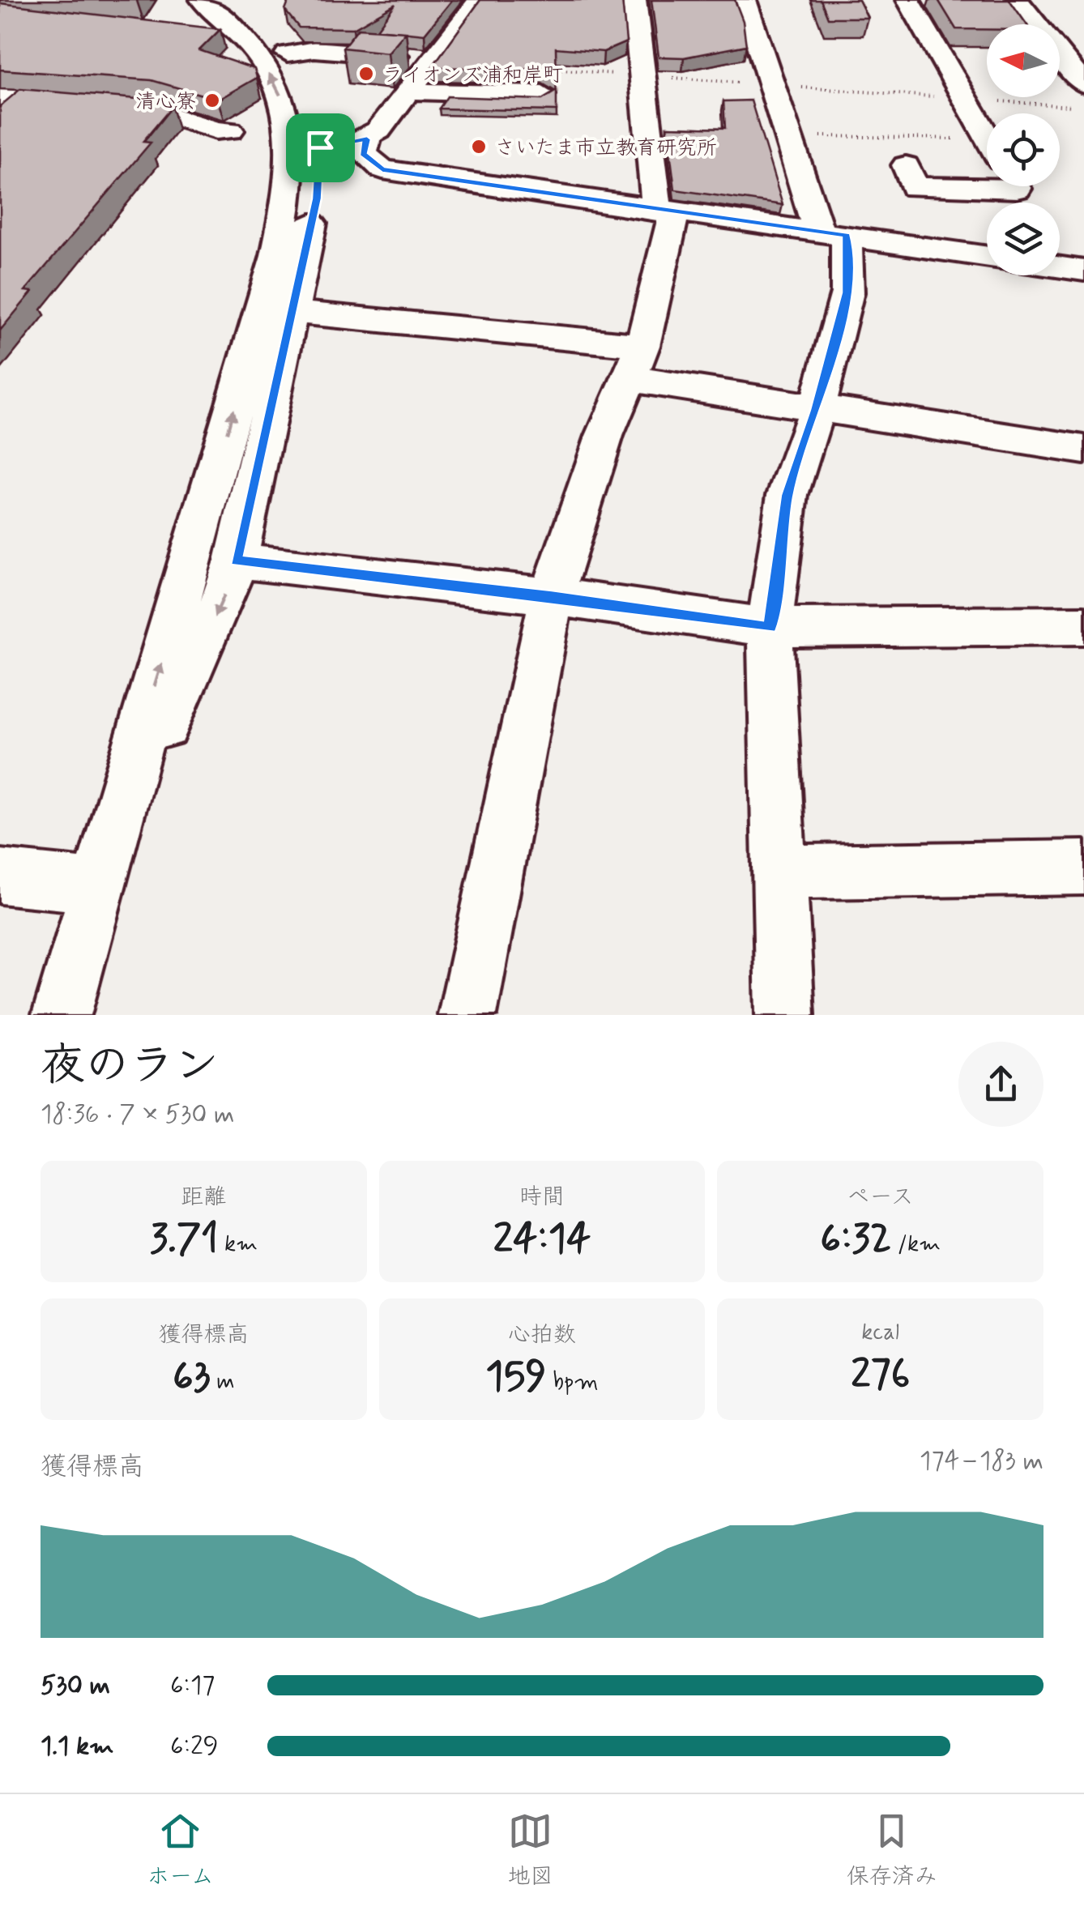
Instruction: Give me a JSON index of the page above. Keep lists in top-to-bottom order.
{
  "places": ["ライオンズ浦和岸町", "清心寮", "さいたま市立教育研究所"],
  "north": "left",
  "page": {
    "heading": ["夜のラン", "18:36 · 7 × 530 m"],
    "stats": [
      ["距離", "3.71 km"],
      ["時間", "24:14"],
      ["ペース", "6:32 /km"],
      ["獲得標高", "63 m"],
      ["心拍数", "159 bpm"],
      ["kcal", "276"]
    ],
    "chart": ["獲得標高", "174–183 m"],
    "list": [
      {
        "name": "530 m",
        "note": "6:17"
      },
      {
        "name": "1.1 km",
        "note": "6:29"
      }
    ],
    "tabs": ["ホーム", "地図", "保存済み"]
  }
}
